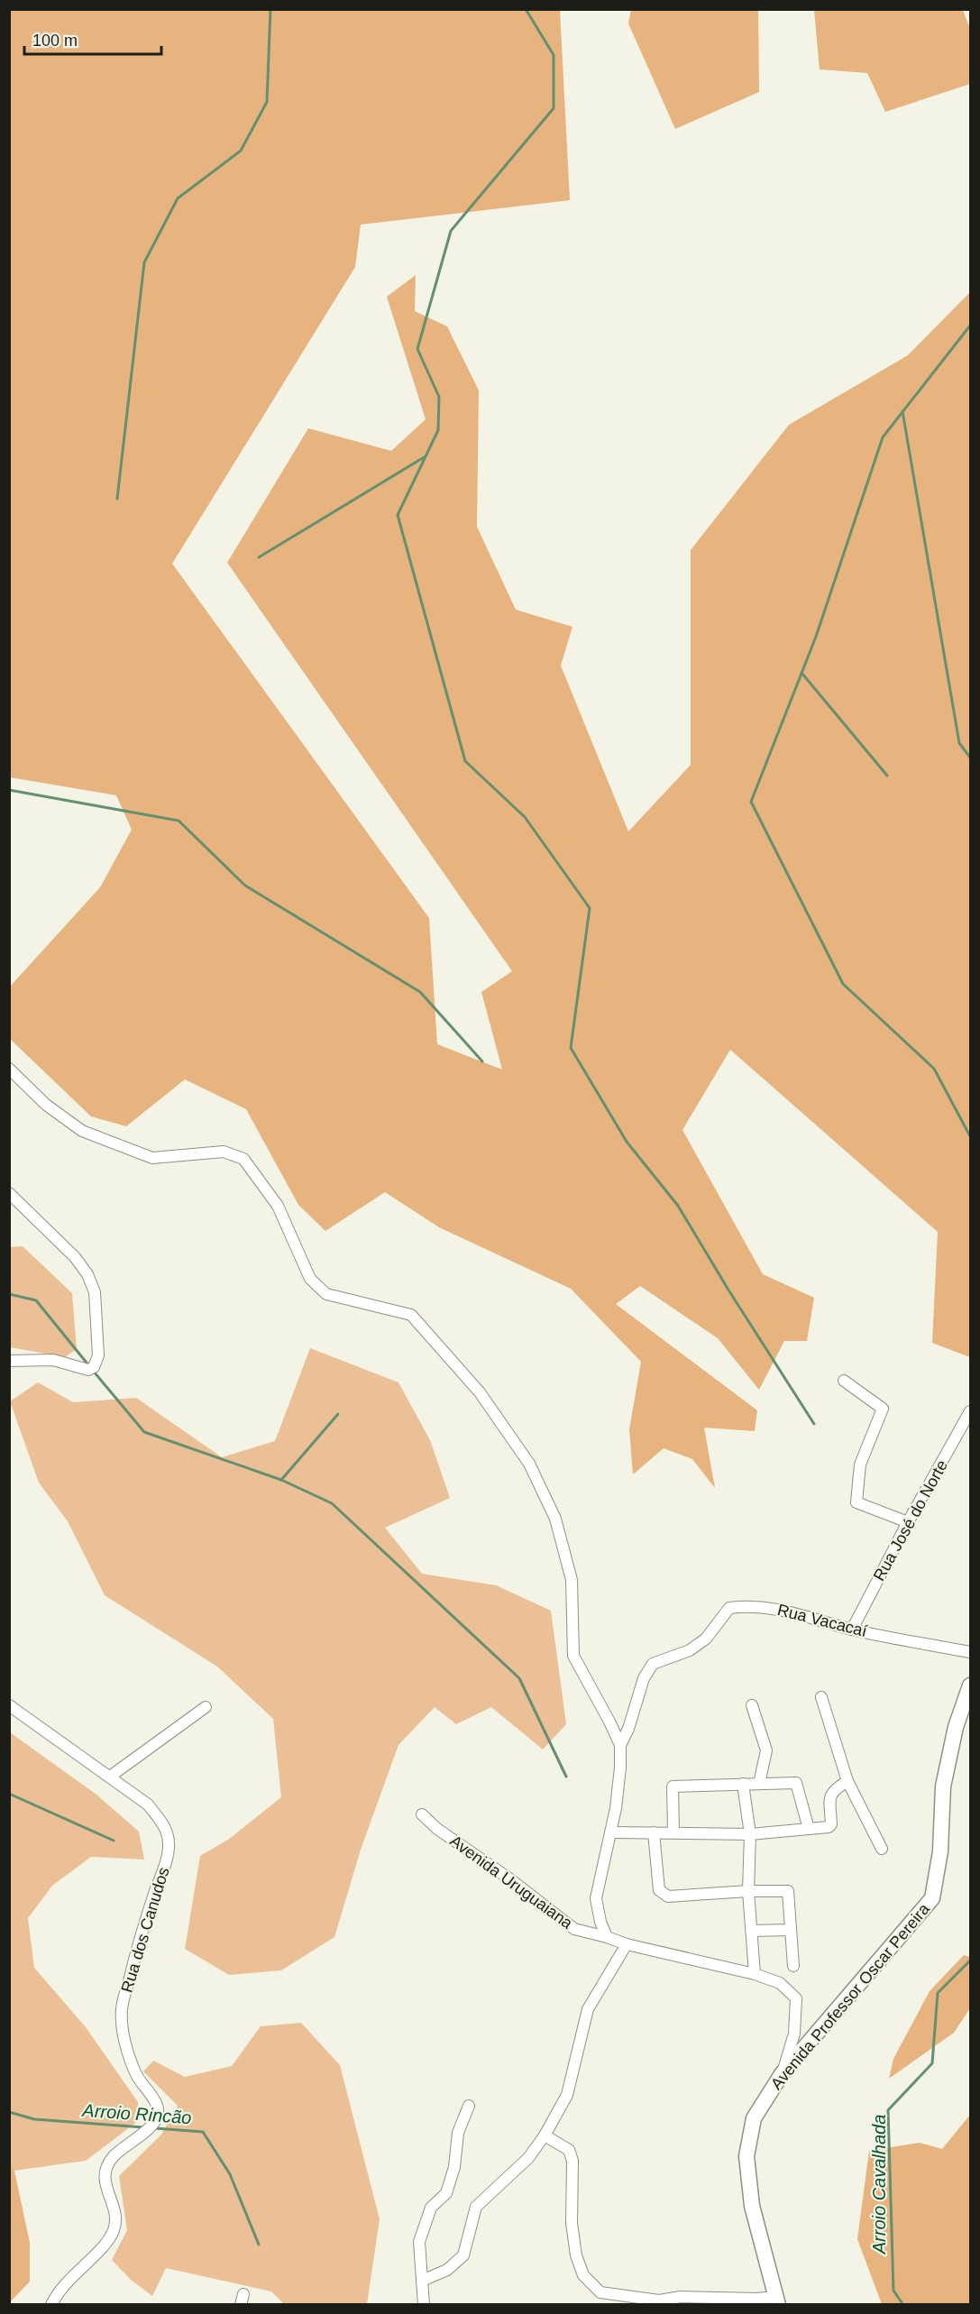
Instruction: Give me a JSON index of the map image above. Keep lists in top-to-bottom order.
{
  "streets": {
    "main road": ["Avenida Professor Oscar Pereira"],
    "street": [
      "Rua José do Norte",
      "Rua Vacacaí",
      "Avenida Uruguaiana",
      "Rua dos Canudos"
    ]
  },
  "crossings": [
    ["Rua José do Norte", "Rua Vacacaí"],
    ["Avenida Uruguaiana", "Avenida Professor Oscar Pereira"]
  ],
  "water": ["Arroio Rincão", "Arroio Cavalhada"],
  "scale_bar": "100 m"
}
